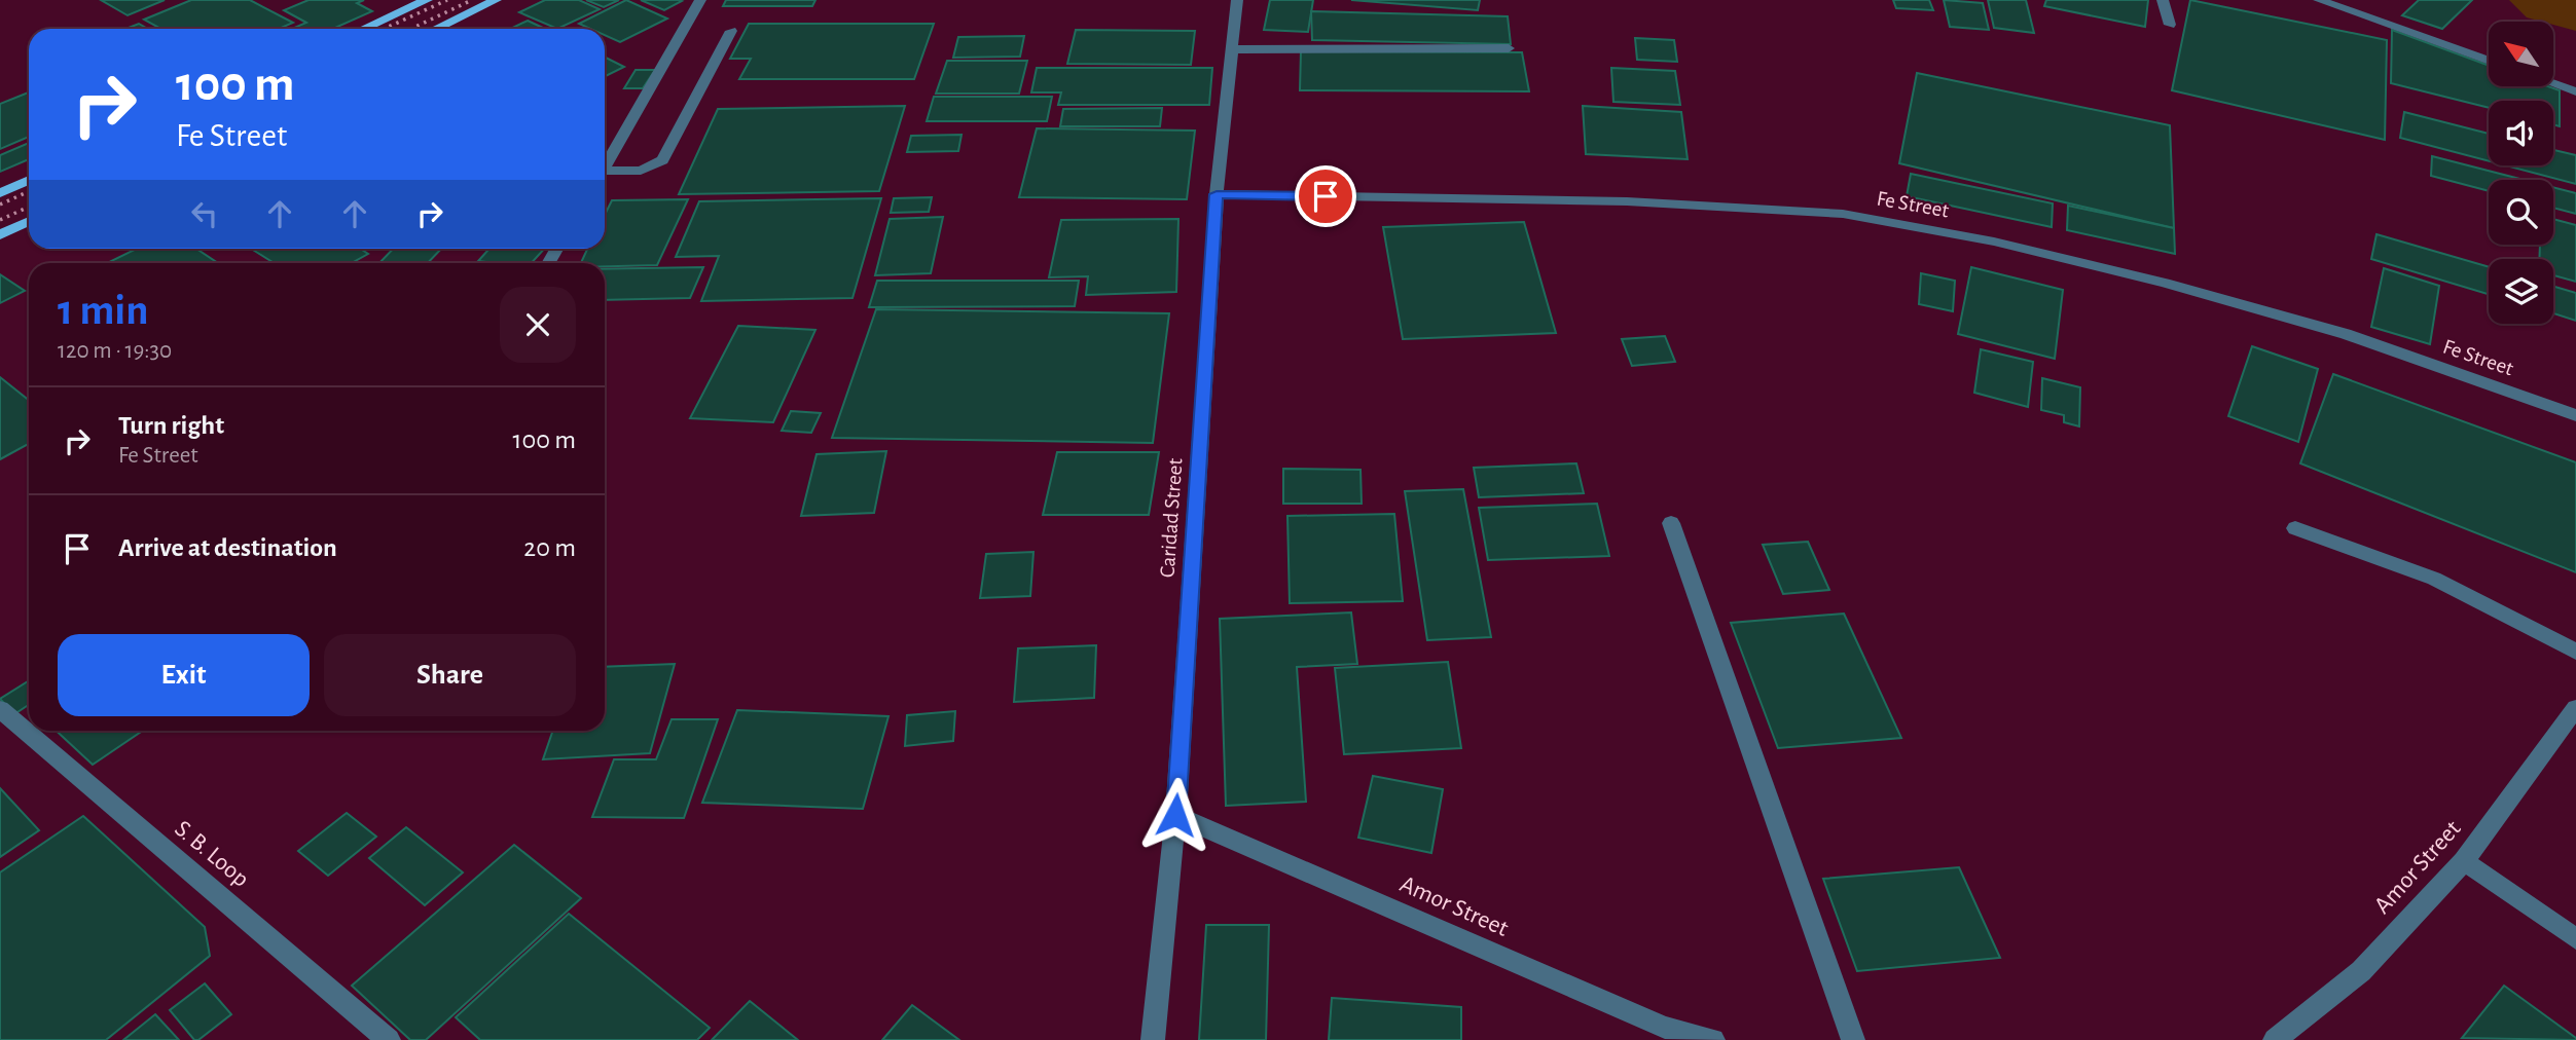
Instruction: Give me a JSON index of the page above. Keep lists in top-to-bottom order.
{
  "streets": {
    "street": [
      "Fe Street",
      "Caridad Street",
      "S. B. Loop",
      "Amor Street"
    ]
  },
  "crossings": [
    ["Fe Street", "Caridad Street"],
    ["Caridad Street", "Amor Street"]
  ],
  "north": "top left",
  "page": {
    "turn": ["100 m", "Fe Street"],
    "heading": ["1 min", "120 m · 19:30"],
    "list": [
      {
        "name": "Turn right",
        "note": "Fe Street",
        "value": "100 m"
      },
      {
        "name": "Arrive at destination",
        "value": "20 m"
      }
    ],
    "buttons": ["Exit", "Share"]
  }
}
